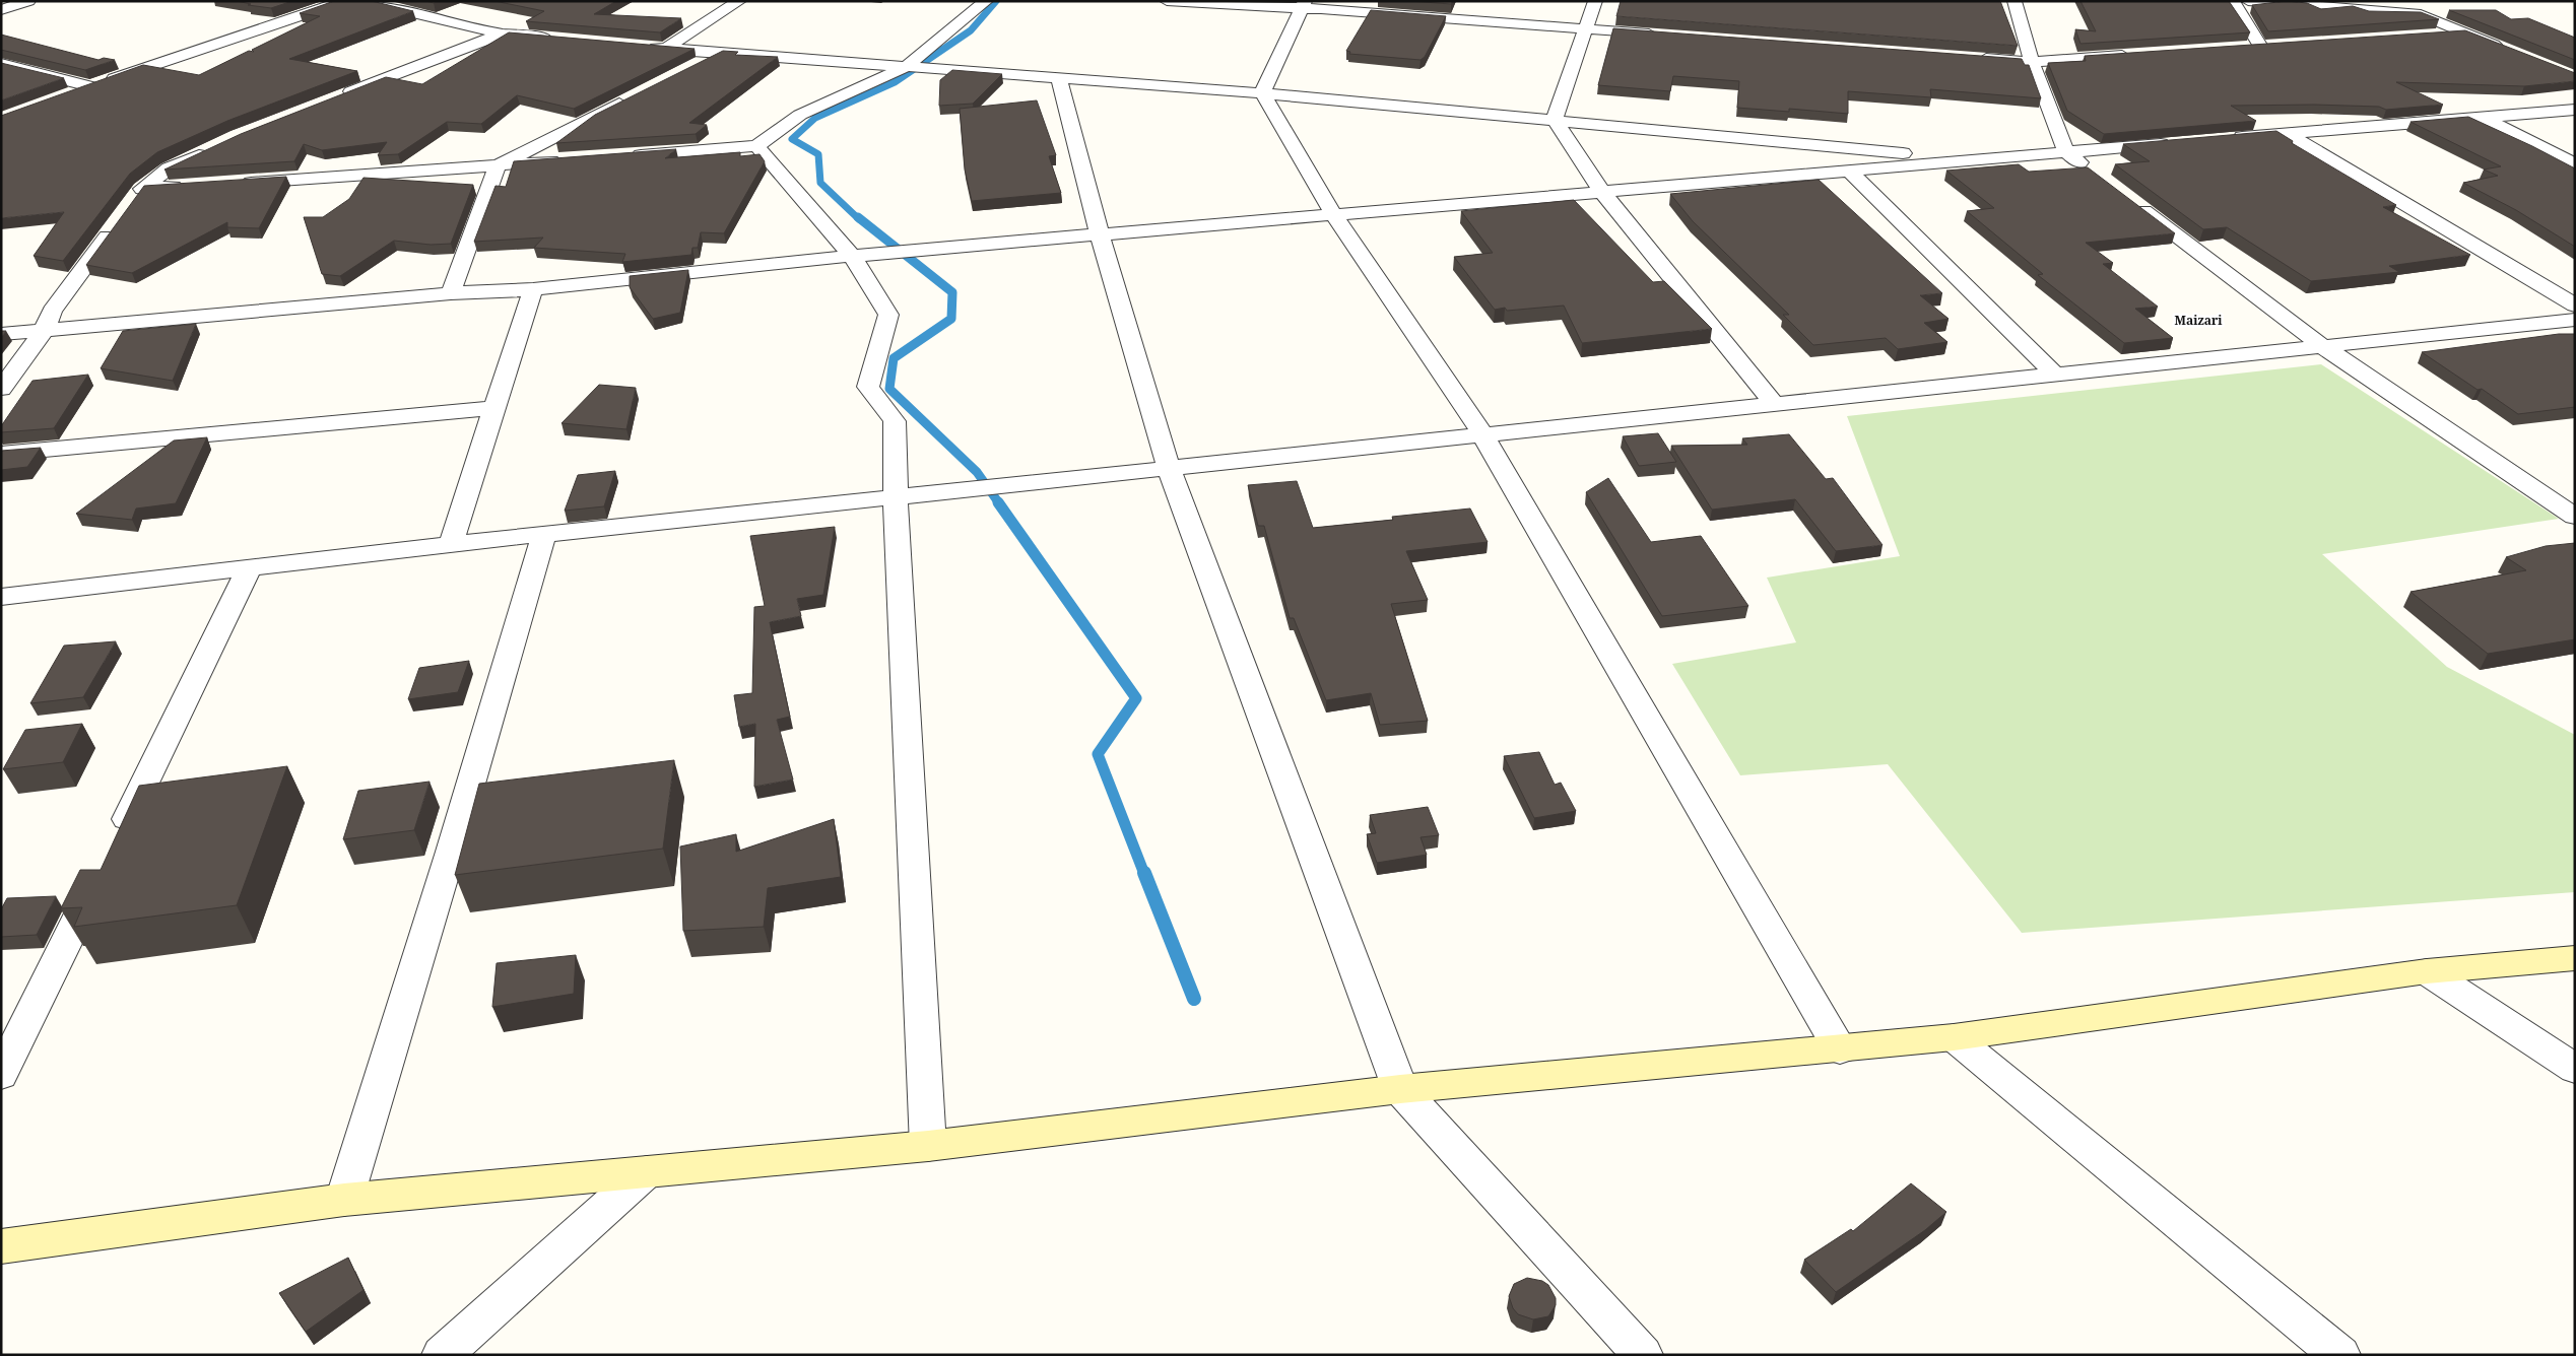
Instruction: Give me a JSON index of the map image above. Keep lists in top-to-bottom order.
{
  "districts": ["Maizari"]
}
